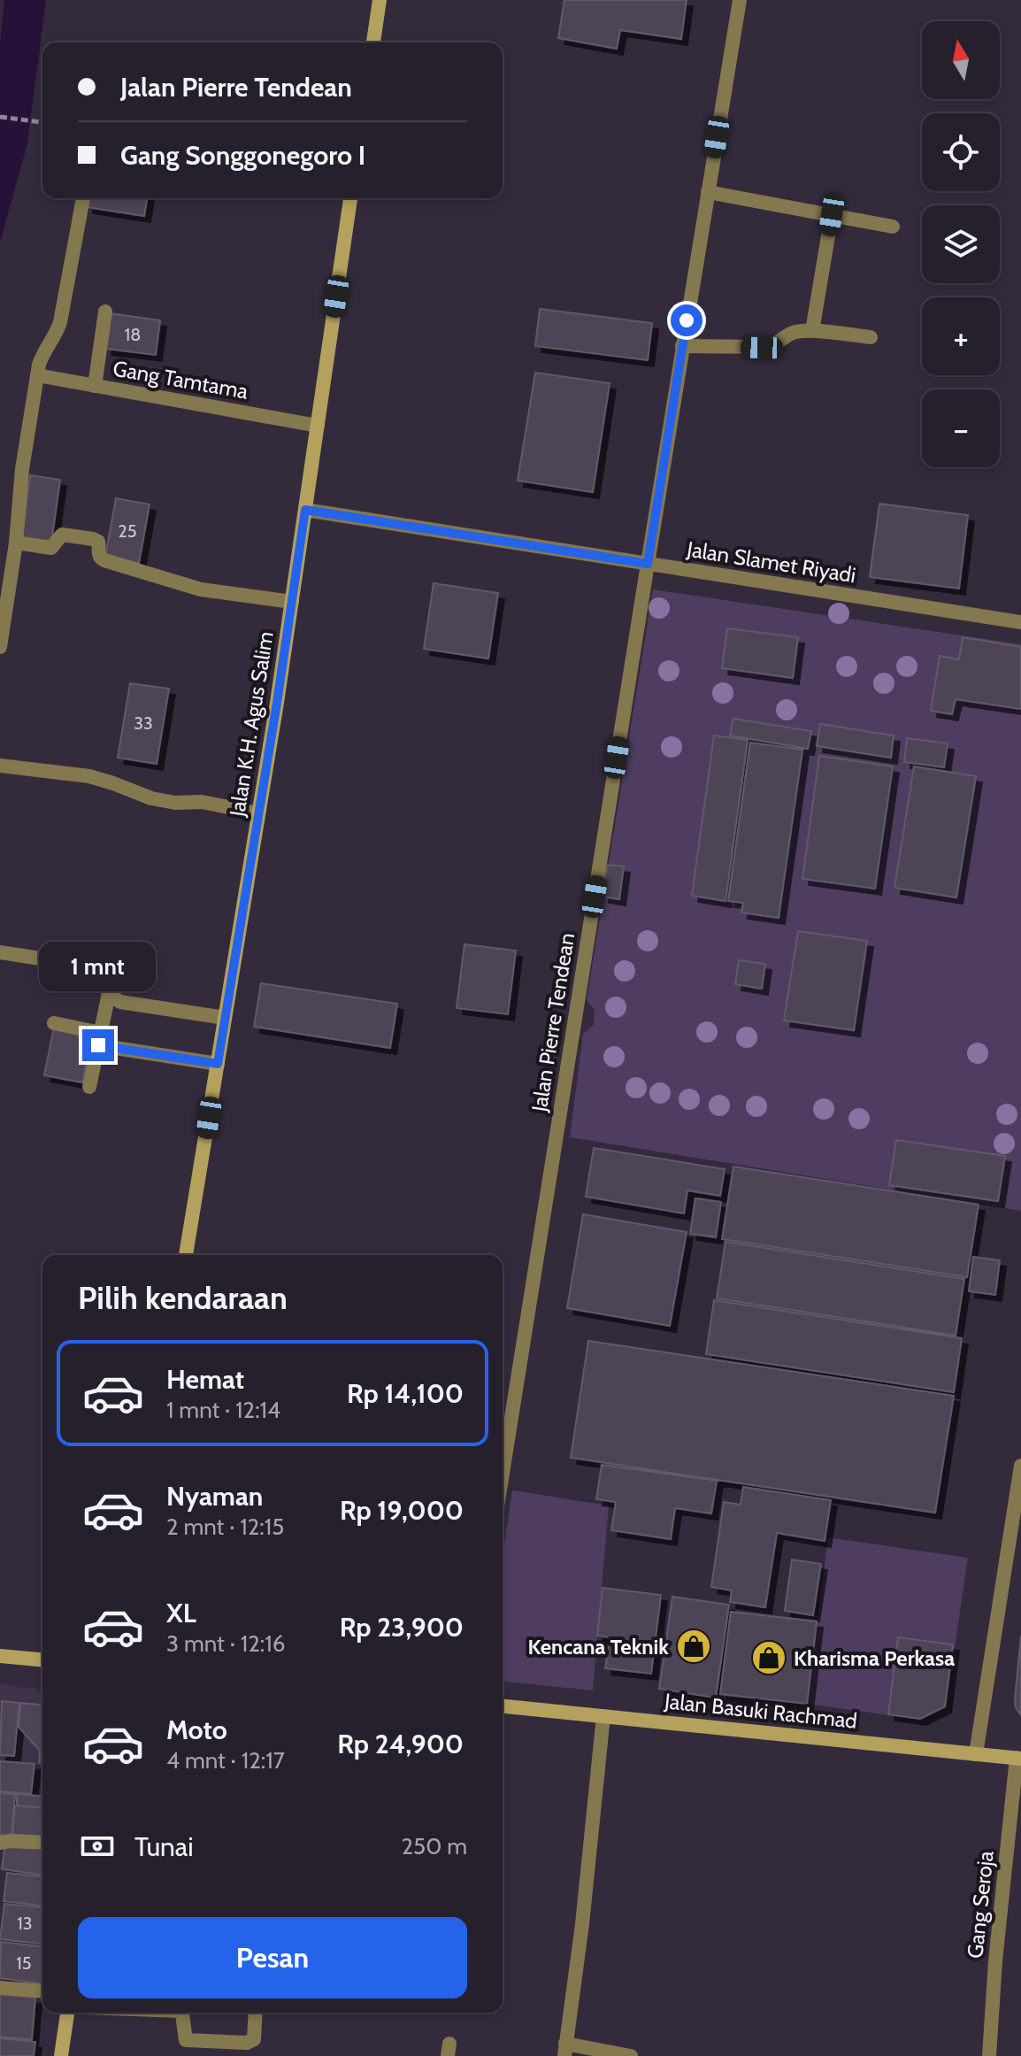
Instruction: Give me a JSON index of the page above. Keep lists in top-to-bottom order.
{
  "streets": {
    "street": [
      "Gang Tamtama",
      "Jalan Slamet Riyadi",
      "Jalan K.H. Agus Salim",
      "Jalan Pierre Tendean",
      "Jalan Basuki Rachmad",
      "Gang Seroja"
    ]
  },
  "crossings": [
    ["Gang Tamtama", "Jalan K.H. Agus Salim"],
    ["Jalan Slamet Riyadi", "Jalan K.H. Agus Salim"],
    ["Jalan Slamet Riyadi", "Jalan Pierre Tendean"],
    ["Jalan Basuki Rachmad", "Gang Seroja"]
  ],
  "places": {
    "shop": ["Kencana Teknik", "Kharisma Perkasa"]
  },
  "house_numbers": [
    "18",
    "25",
    "33",
    "13",
    "15"
  ],
  "north": "top",
  "page": {
    "map_buttons": ["+", "−"],
    "banner": ["Jalan Pierre Tendean", "Gang Songgonegoro I"],
    "bubble": "1 mnt",
    "heading": "Pilih kendaraan",
    "list": [
      {
        "name": "Hemat",
        "note": "1 mnt · 12:14",
        "value": "Rp 14,100"
      },
      {
        "name": "Nyaman",
        "note": "2 mnt · 12:15",
        "value": "Rp 19,000"
      },
      {
        "name": "XL",
        "note": "3 mnt · 12:16",
        "value": "Rp 23,900"
      },
      {
        "name": "Moto",
        "note": "4 mnt · 12:17",
        "value": "Rp 24,900"
      }
    ],
    "pay": ["Tunai", "250 m"],
    "buttons": "Pesan"
  }
}
